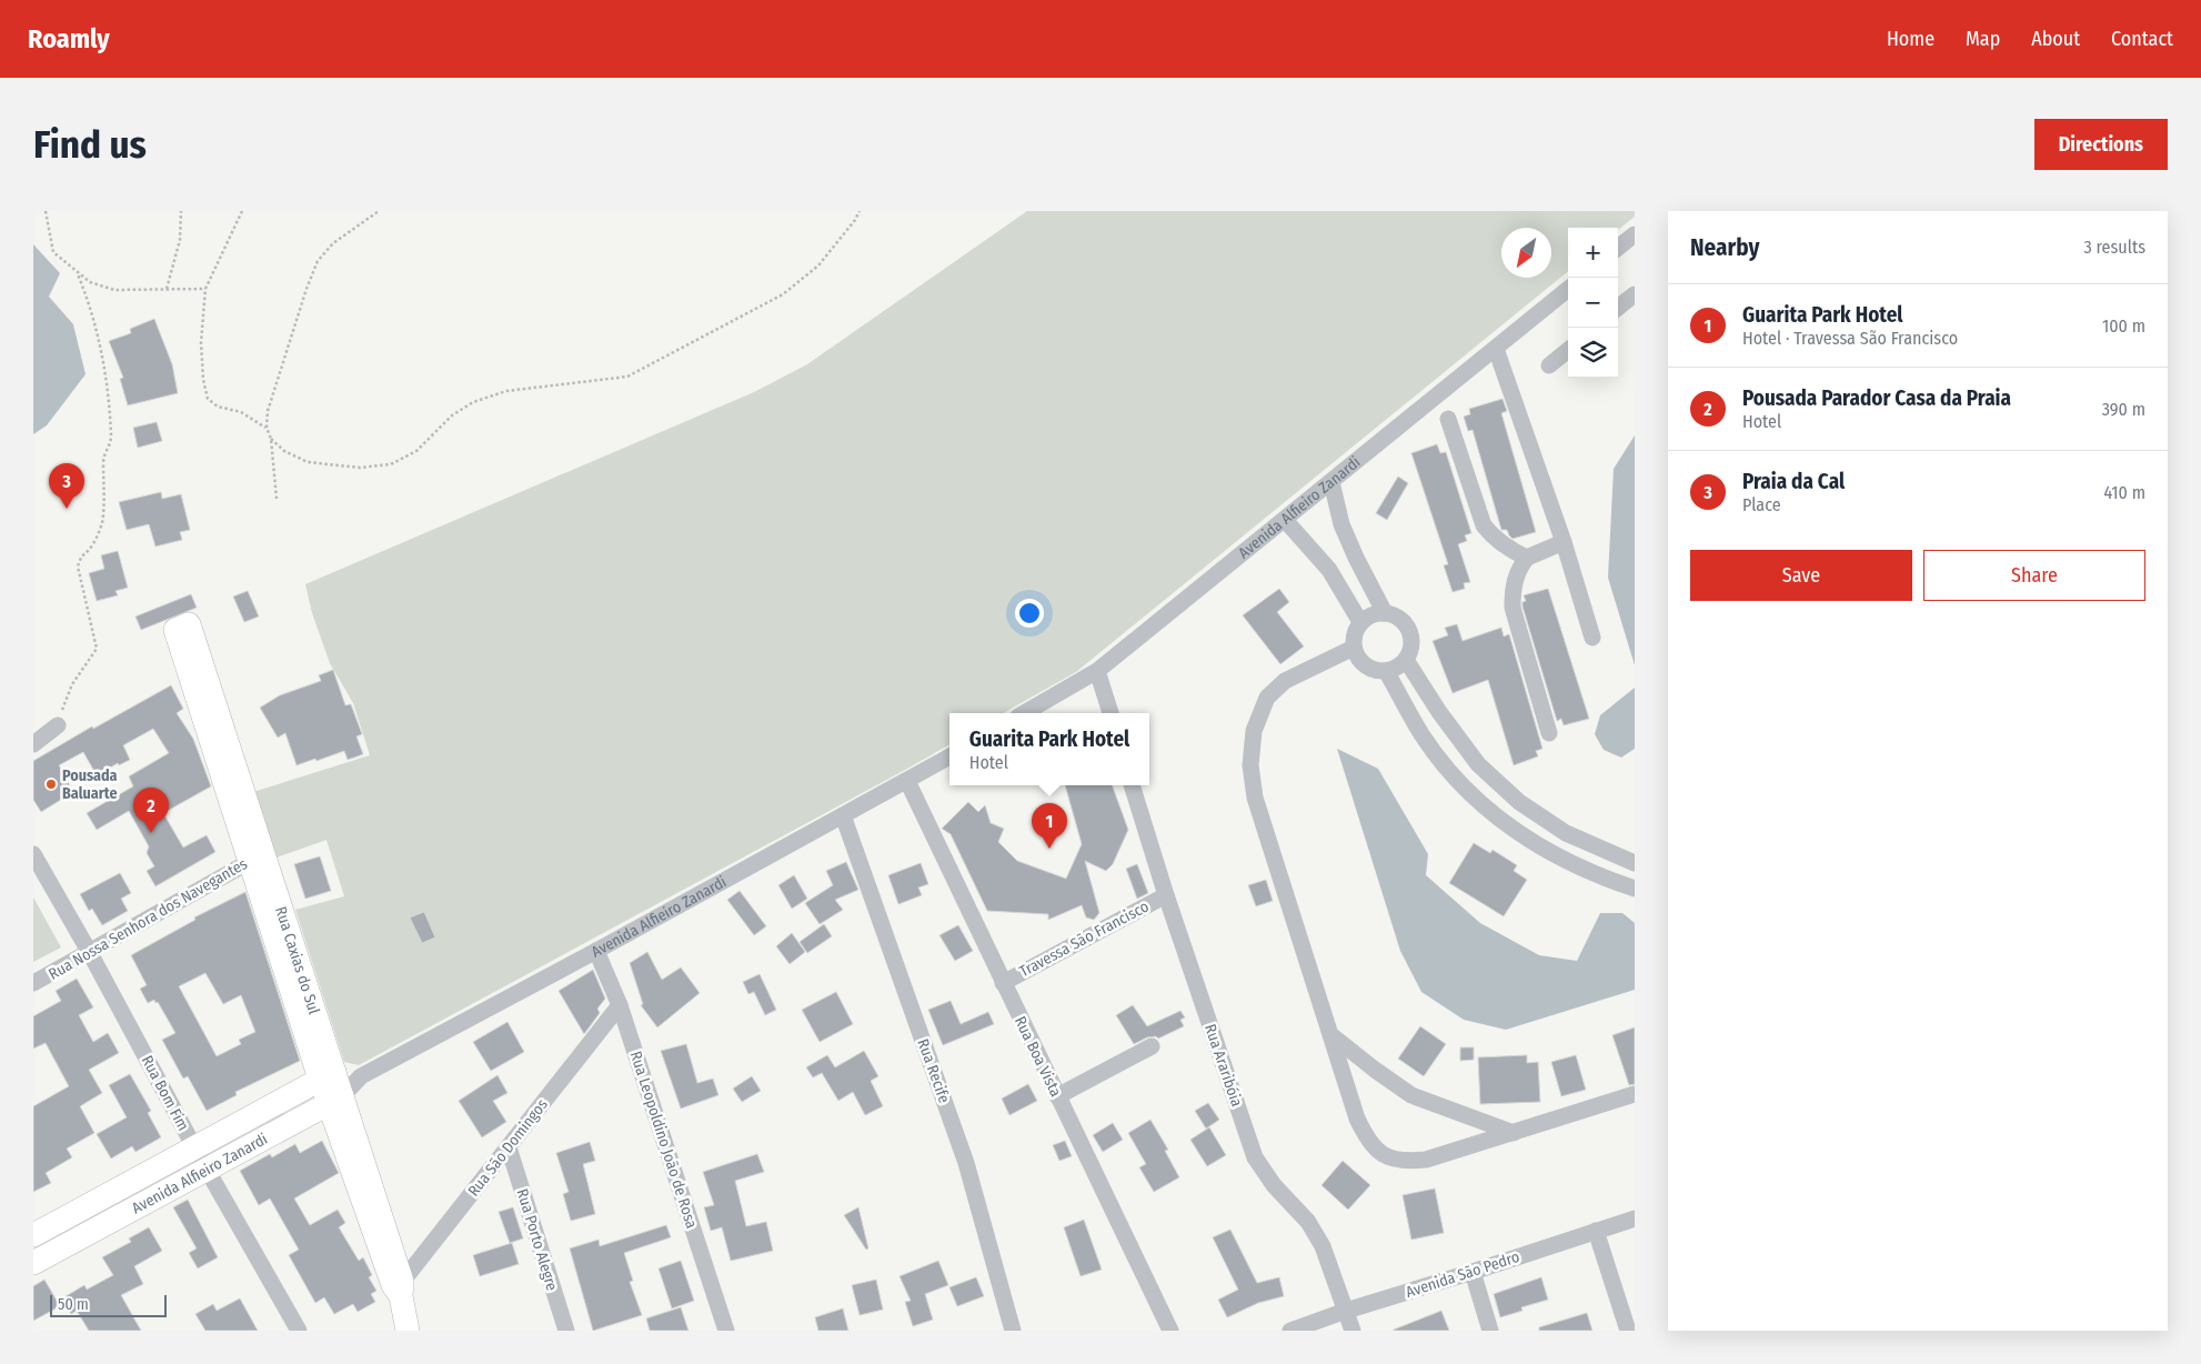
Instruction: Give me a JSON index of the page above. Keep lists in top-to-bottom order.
{
  "streets": {
    "street": [
      "Avenida Alfieiro Zanardi",
      "Rua Nossa Senhora dos Navegantes",
      "Travessa São Francisco",
      "Rua Caxias do Sul",
      "Rua Boa Vista",
      "Rua Araribóia",
      "Rua Recife",
      "Rua Bom Fim",
      "Rua Leopoldino João de Rosa",
      "Rua São Domingos",
      "Rua Porto Alegre",
      "Avenida São Pedro"
    ]
  },
  "crossings": [
    ["Avenida Alfieiro Zanardi", "Rua Caxias do Sul"],
    ["Avenida Alfieiro Zanardi", "Rua Boa Vista"],
    ["Avenida Alfieiro Zanardi", "Rua Recife"],
    ["Avenida Alfieiro Zanardi", "Rua Bom Fim"],
    ["Avenida Alfieiro Zanardi", "Rua Leopoldino João de Rosa"],
    ["Rua Nossa Senhora dos Navegantes", "Rua Caxias do Sul"],
    ["Rua Nossa Senhora dos Navegantes", "Rua Bom Fim"],
    ["Travessa São Francisco", "Rua Boa Vista"],
    ["Travessa São Francisco", "Rua Araribóia"],
    ["Rua Caxias do Sul", "Rua São Domingos"],
    ["Rua Araribóia", "Avenida São Pedro"],
    ["Rua Leopoldino João de Rosa", "Rua São Domingos"],
    ["Rua São Domingos", "Rua Porto Alegre"]
  ],
  "places": ["Pousada Baluarte"],
  "scale_bar": "50 m",
  "north": "bottom left",
  "page": {
    "header": "Roamly",
    "nav": [
      "Home",
      "Map",
      "About",
      "Contact"
    ],
    "buttons": [
      "Directions",
      ["Save", "Share"]
    ],
    "title": "Find us",
    "heading": ["Nearby", "3 results"],
    "map_buttons": ["+", "−"],
    "list": [
      {
        "mark": "1",
        "name": "Guarita Park Hotel",
        "note": "Hotel · Travessa São Francisco",
        "value": "100 m"
      },
      {
        "mark": "2",
        "name": "Pousada Parador Casa da Praia",
        "note": "Hotel",
        "value": "390 m"
      },
      {
        "mark": "3",
        "name": "Praia da Cal",
        "note": "Place",
        "value": "410 m"
      }
    ],
    "pins": ["3", "2", "1"],
    "popup": ["Guarita Park Hotel", "Hotel"],
    "scale": "50 m"
  }
}
